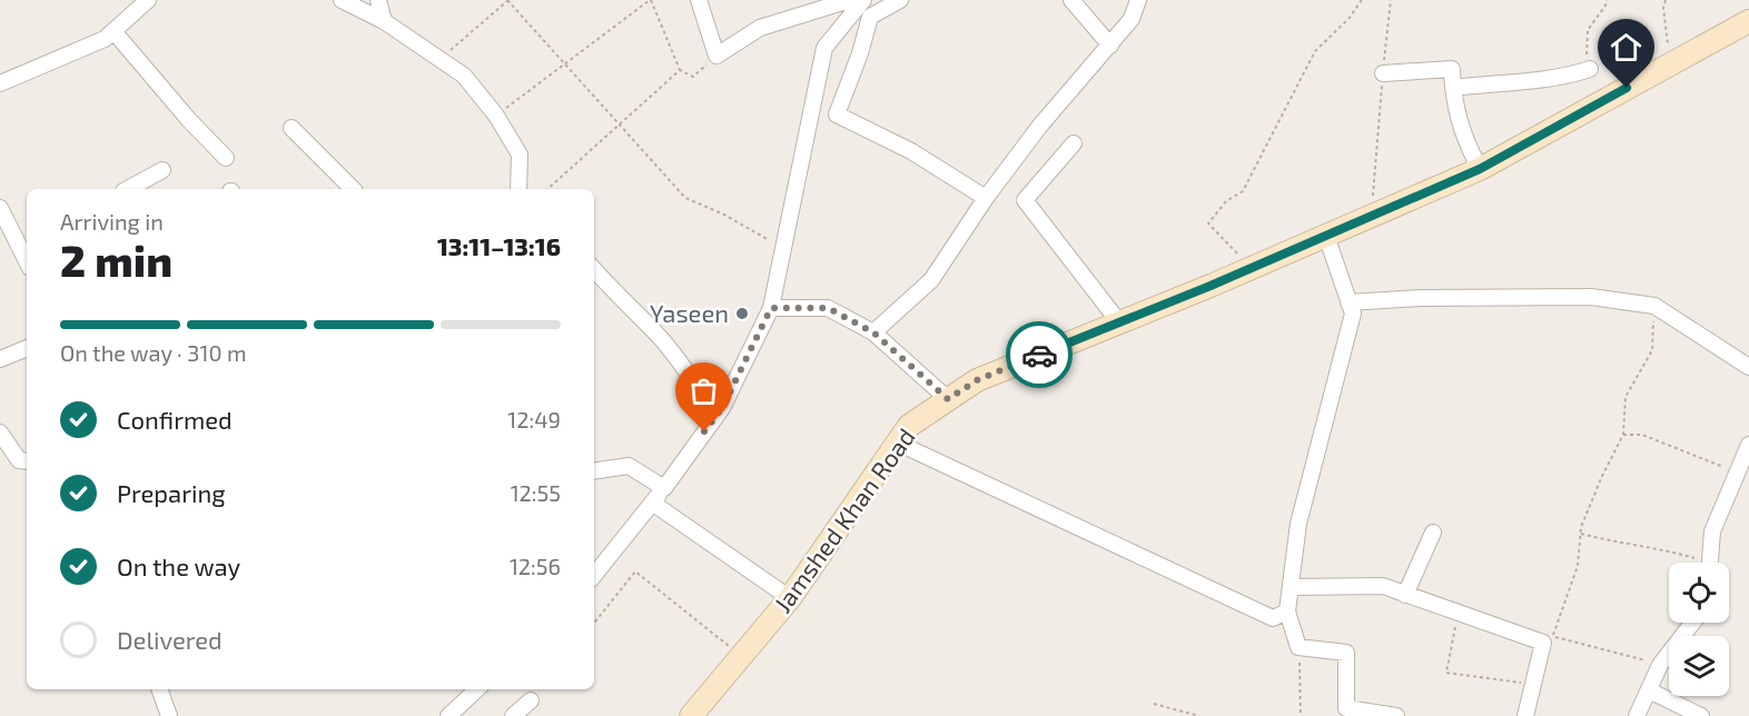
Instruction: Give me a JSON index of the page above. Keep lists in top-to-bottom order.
{
  "streets": {
    "street": ["Jamshed Khan Road"]
  },
  "places": ["Yaseen"],
  "page": {
    "heading": ["2 min", "Arriving in", "13:11–13:16"],
    "bar": "On the way · 310 m",
    "list": [
      ["Confirmed", "12:49"],
      ["Preparing", "12:55"],
      ["On the way", "12:56"],
      "Delivered"
    ]
  }
}
